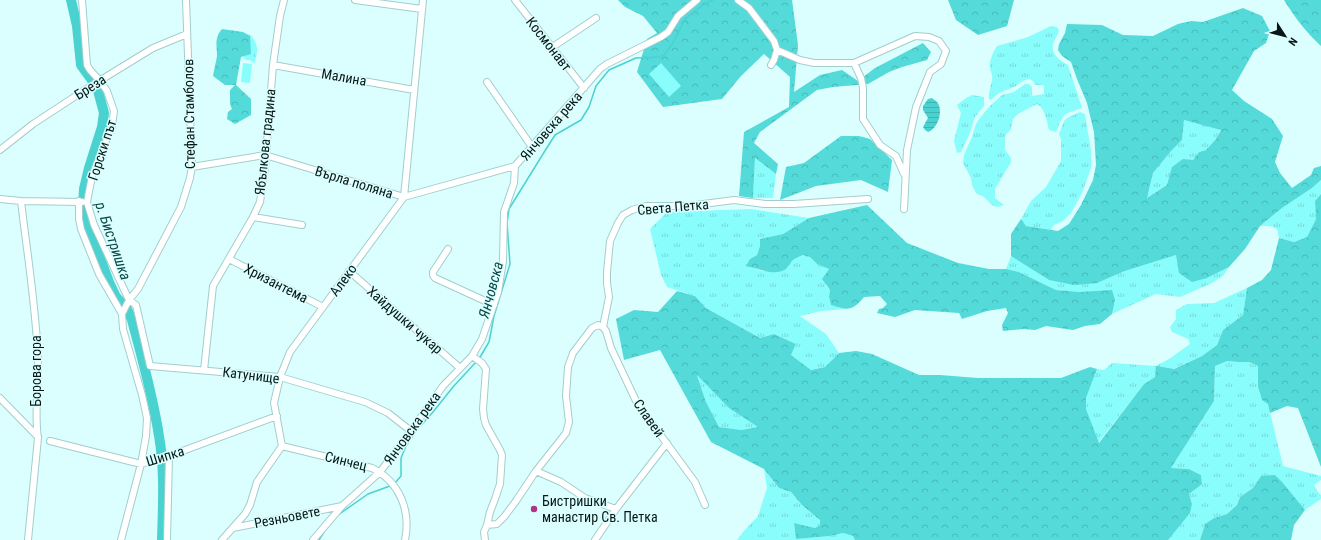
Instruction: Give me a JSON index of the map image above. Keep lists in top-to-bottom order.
{
  "streets": {
    "street": [
      "Космонавт",
      "Малина",
      "Бреза",
      "Стефан Стамболов",
      "Янчовска река",
      "Ябълкова градина",
      "Горски път",
      "Върла поляна",
      "Света Петка",
      "Алеко",
      "Хризантема",
      "Хайдушки чукар",
      "Борова гора",
      "Катунище",
      "Славей",
      "Шипка",
      "Синчец",
      "Резньовете"
    ]
  },
  "crossings": [
    ["Космонавт", "Янчовска река"],
    ["Малина", "Ябълкова градина"],
    ["Бреза", "Стефан Стамболов"],
    ["Бреза", "Горски път"],
    ["Стефан Стамболов", "Горски път"],
    ["Стефан Стамболов", "Върла поляна"],
    ["Стефан Стамболов", "Катунище"],
    ["Янчовска река", "Върла поляна"],
    ["Янчовска река", "Хайдушки чукар"],
    ["Янчовска река", "Катунище"],
    ["Янчовска река", "Синчец"],
    ["Янчовска река", "Резньовете"],
    ["Ябълкова градина", "Върла поляна"],
    ["Ябълкова градина", "Хризантема"],
    ["Ябълкова градина", "Катунище"],
    ["Горски път", "Катунище"],
    ["Върла поляна", "Алеко"],
    ["Света Петка", "Славей"],
    ["Алеко", "Хризантема"],
    ["Алеко", "Хайдушки чукар"],
    ["Алеко", "Катунище"],
    ["Алеко", "Шипка"],
    ["Алеко", "Синчец"]
  ],
  "water": ["р. Бистришка", "Янчовска"],
  "places": ["Бистришки манастир Св. Петка"],
  "north": "bottom right"
}
